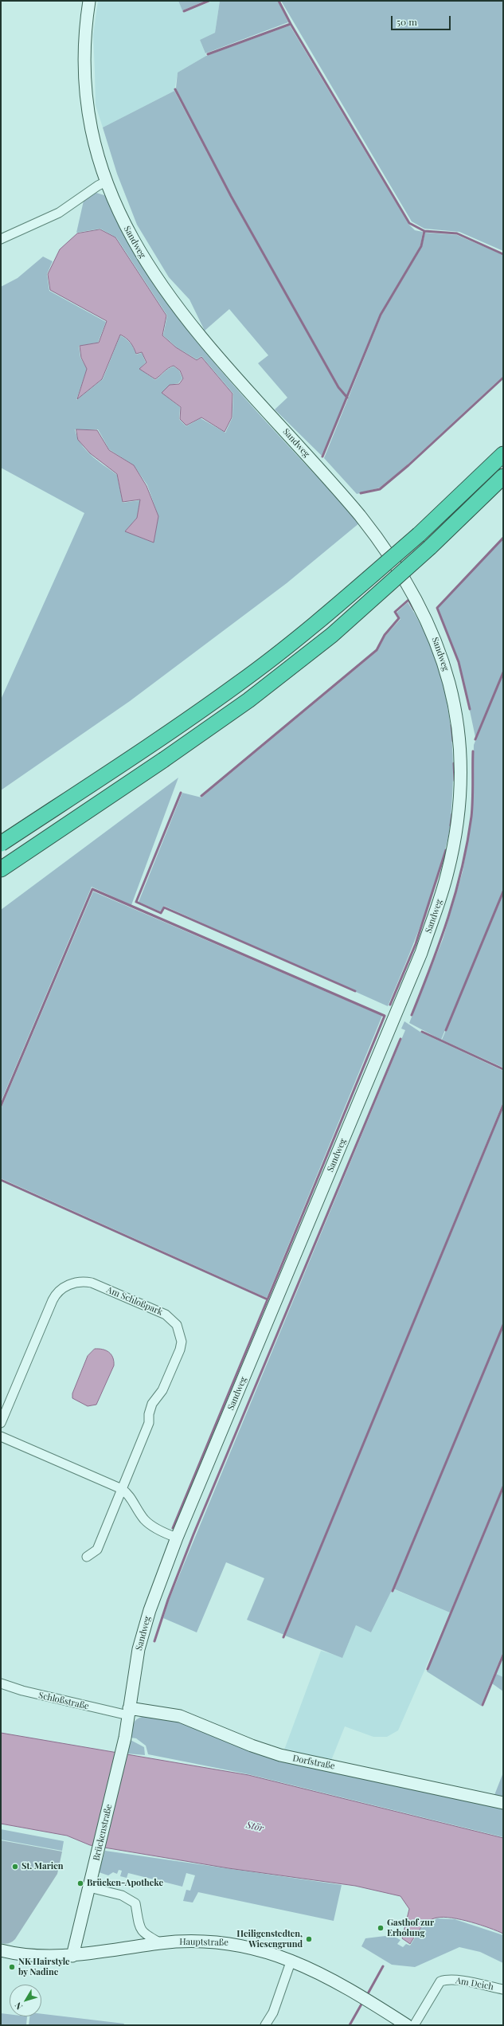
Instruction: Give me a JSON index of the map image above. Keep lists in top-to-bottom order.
{
  "streets": {
    "street": [
      "Sandweg",
      "Am Schloßpark",
      "Schloßstraße",
      "Dorfstraße",
      "Brückenstraße",
      "Hauptstraße",
      "Am Deich"
    ]
  },
  "crossings": [
    ["Sandweg", "Schloßstraße"],
    ["Sandweg", "Dorfstraße"],
    ["Sandweg", "Brückenstraße"],
    ["Schloßstraße", "Dorfstraße"],
    ["Schloßstraße", "Brückenstraße"],
    ["Dorfstraße", "Brückenstraße"],
    ["Brückenstraße", "Hauptstraße"]
  ],
  "water": ["Stör"],
  "places": [
    "St. Marien",
    "Brücken-Apotheke",
    "Gasthof zur Erholung",
    "Heiligenstedten, Wiesengrund",
    "NK Hairstyle by Nadine"
  ],
  "scale_bar": "50 m",
  "north": "bottom left"
}
